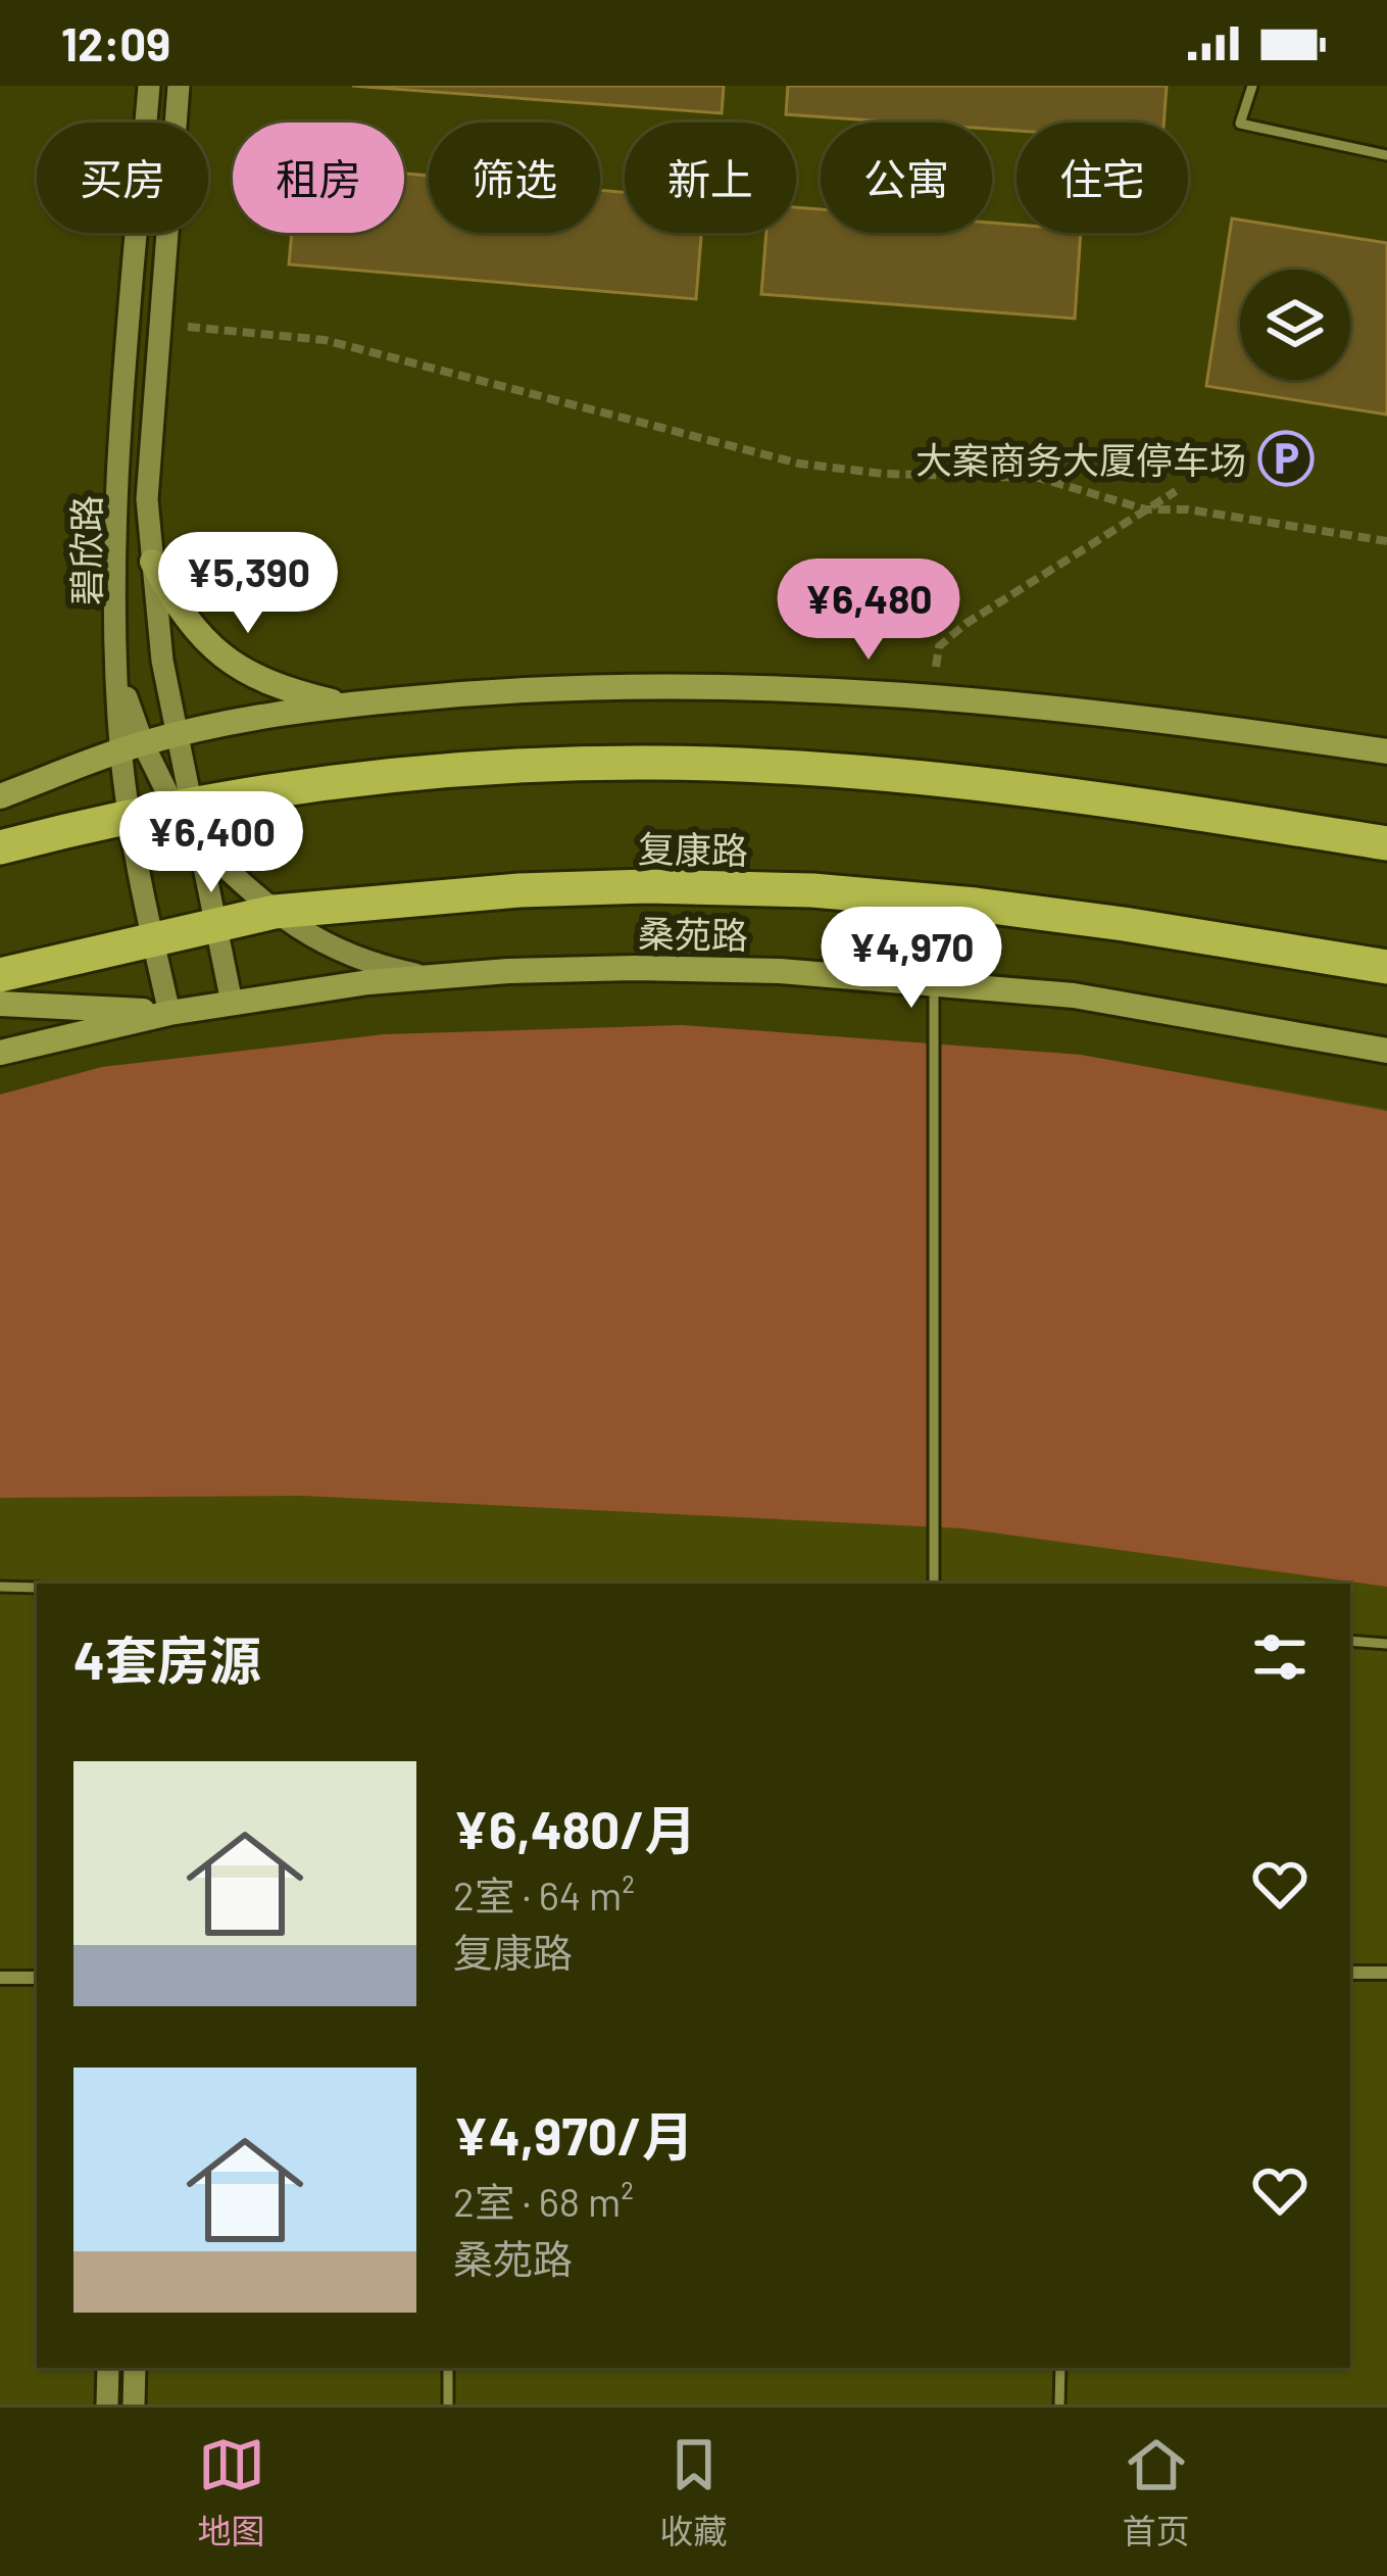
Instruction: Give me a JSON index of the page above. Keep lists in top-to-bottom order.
{
  "streets": {
    "highway": ["复康路"],
    "main road": ["桑苑路"],
    "street": ["碧欣路"]
  },
  "crossings": [
    ["碧欣路", "复康路"],
    ["碧欣路", "桑苑路"]
  ],
  "places": {
    "parking": ["大案商务大厦停车场"]
  },
  "page": {
    "status": "12:09",
    "chip": [
      "买房",
      "租房",
      "筛选",
      "新上",
      "公寓",
      "住宅"
    ],
    "price": [
      "¥5,390",
      "¥6,480",
      "¥6,400",
      "¥4,970"
    ],
    "heading": "4套房源",
    "list": [
      {
        "name": "¥6,480/月",
        "note": "2室 · 64 m² · 复康路"
      },
      {
        "name": "¥4,970/月",
        "note": "2室 · 68 m² · 桑苑路"
      }
    ],
    "tabs": ["地图", "收藏", "首页"]
  }
}
